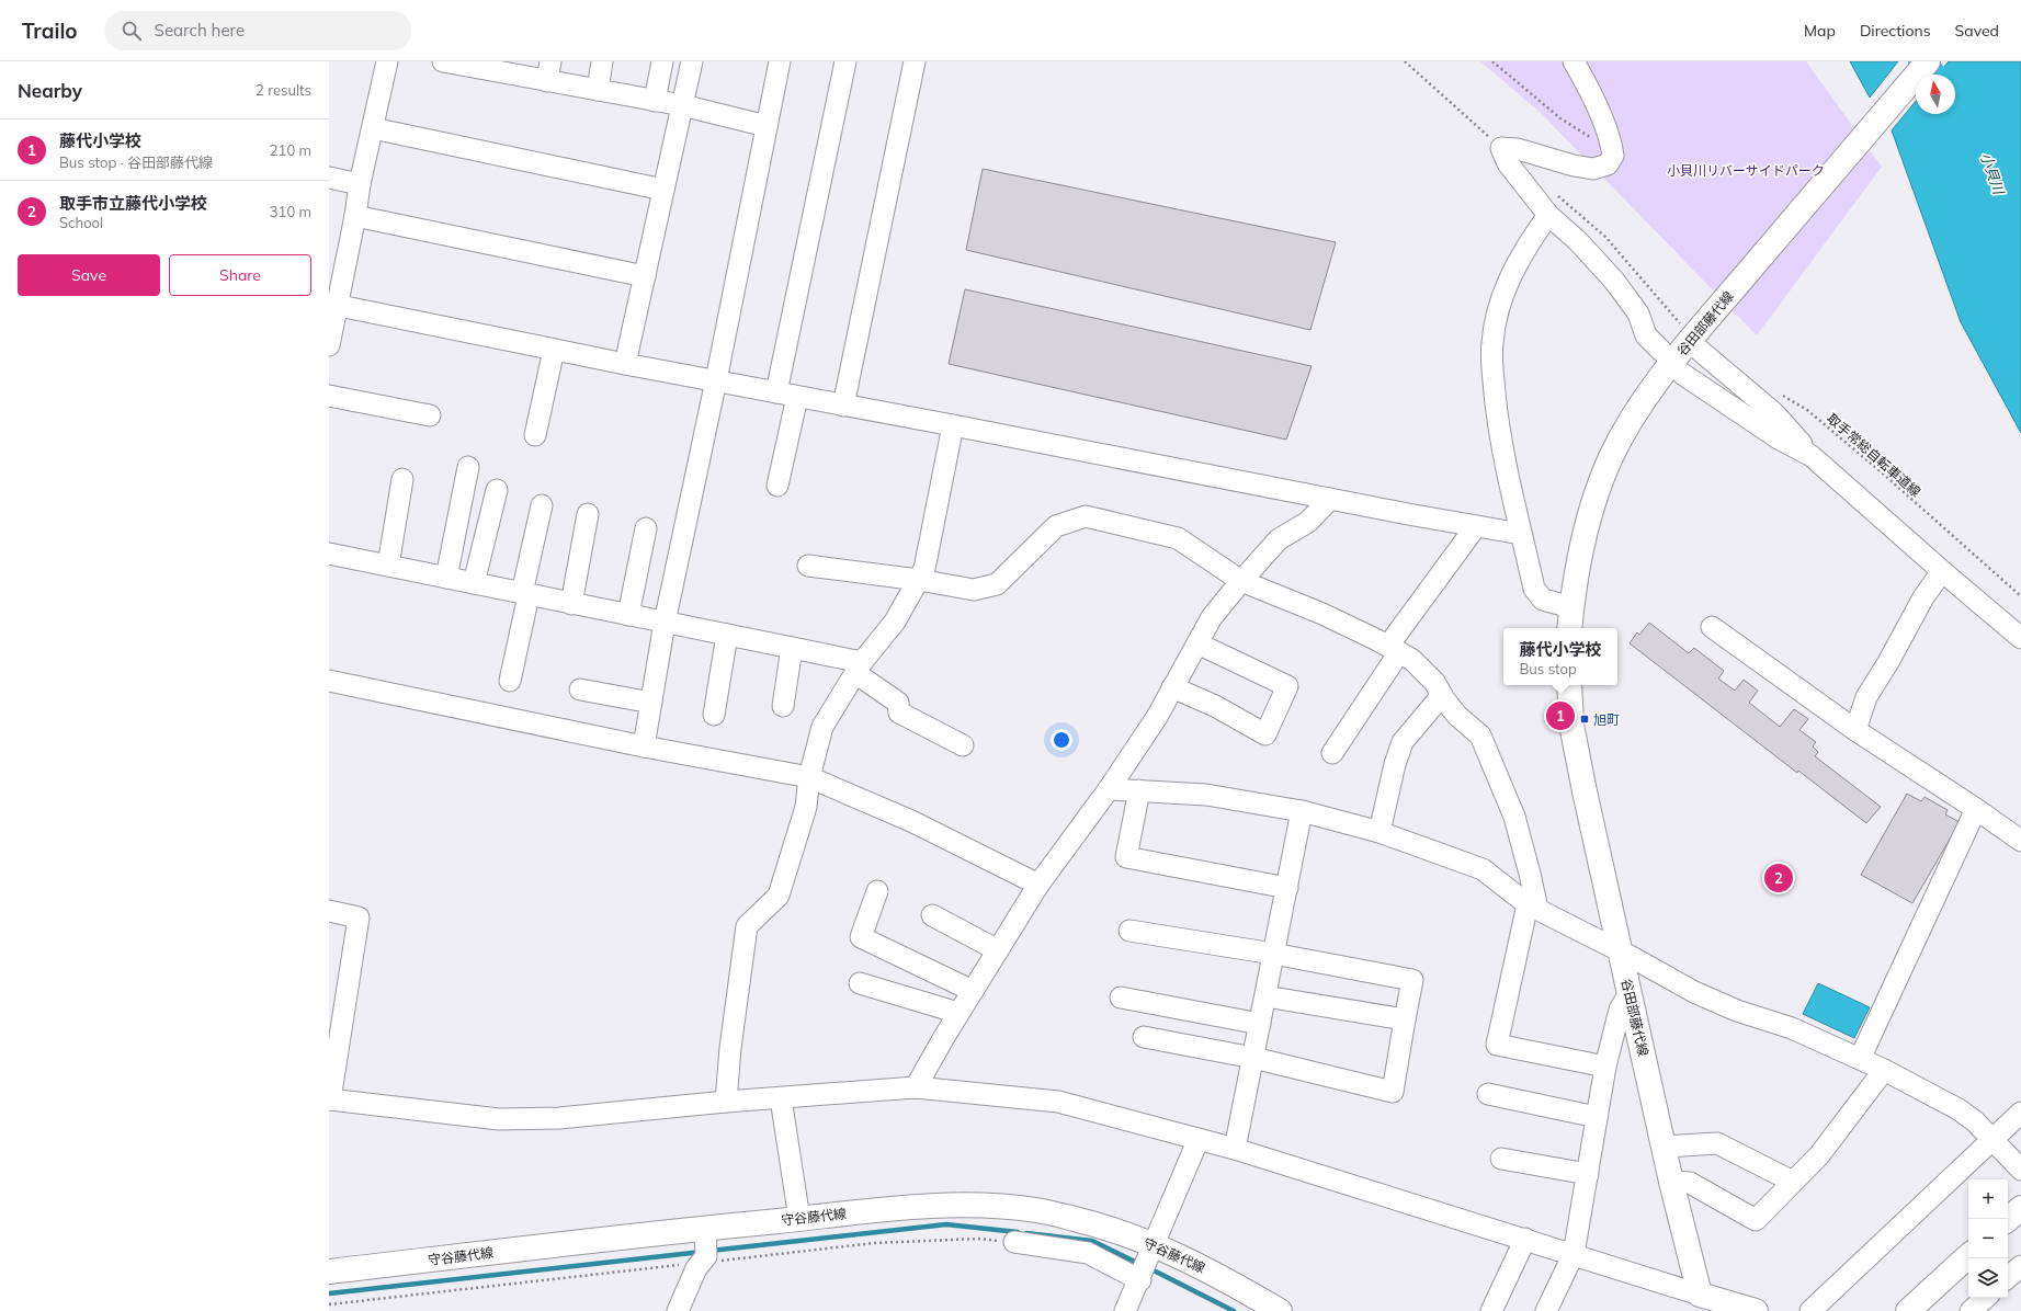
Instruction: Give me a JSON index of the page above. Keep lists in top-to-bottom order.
{
  "streets": {
    "main road": ["谷田部藤代線", "守谷藤代線"],
    "path": ["取手常総自転車道線"]
  },
  "water": ["小貝川"],
  "parks": ["小貝川リバーサイドパーク"],
  "places": {
    "transit": ["旭町"]
  },
  "north": "top",
  "page": {
    "header": "Trailo",
    "search": "Search here",
    "nav": ["Map", "Directions", "Saved"],
    "heading": ["Nearby", "2 results"],
    "list": [
      {
        "mark": "1",
        "name": "藤代小学校",
        "note": "Bus stop · 谷田部藤代線",
        "value": "210 m"
      },
      {
        "mark": "2",
        "name": "取手市立藤代小学校",
        "note": "School",
        "value": "310 m"
      }
    ],
    "buttons": ["Save", "Share"],
    "popup": ["藤代小学校", "Bus stop"],
    "pins": ["1", "2"],
    "map_buttons": ["+", "−"]
  }
}
